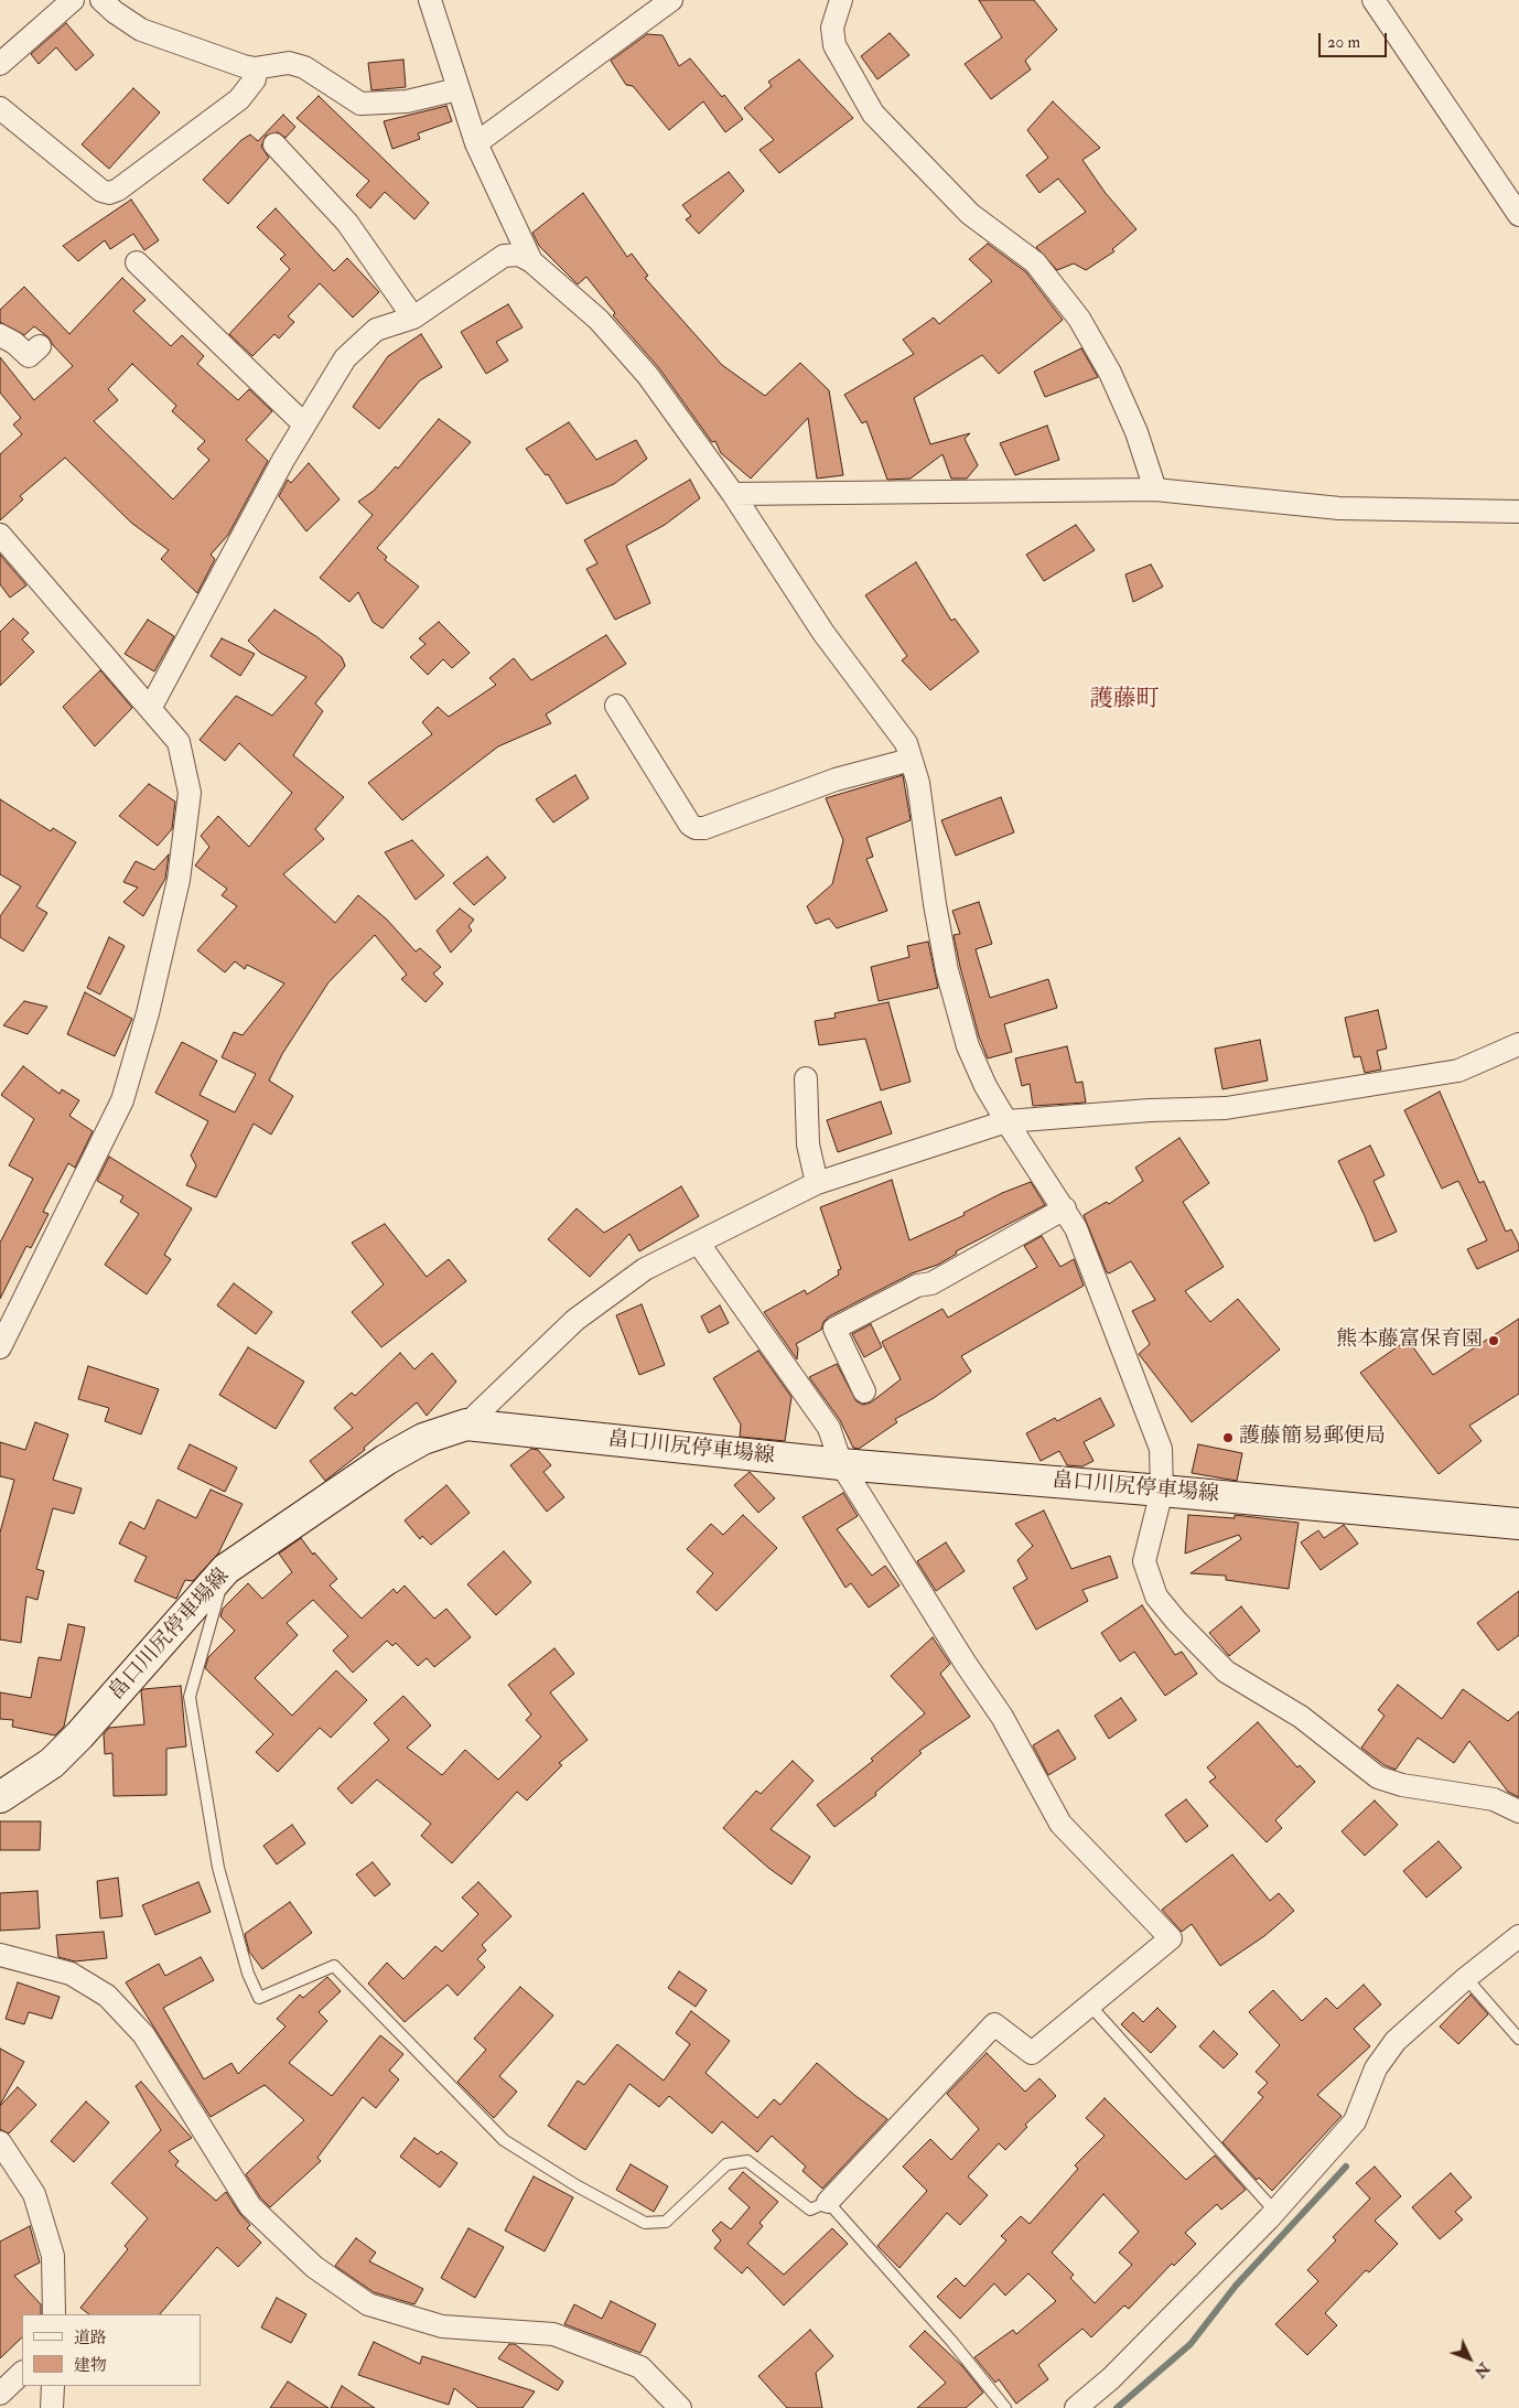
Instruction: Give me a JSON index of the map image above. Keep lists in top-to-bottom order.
{
  "streets": {
    "main road": ["畠口川尻停車場線"]
  },
  "districts": ["護藤町"],
  "places": ["熊本藤富保育園", "護藤簡易郵便局"],
  "legend": ["道路", "建物"],
  "scale_bar": "20 m",
  "north": "bottom right"
}
